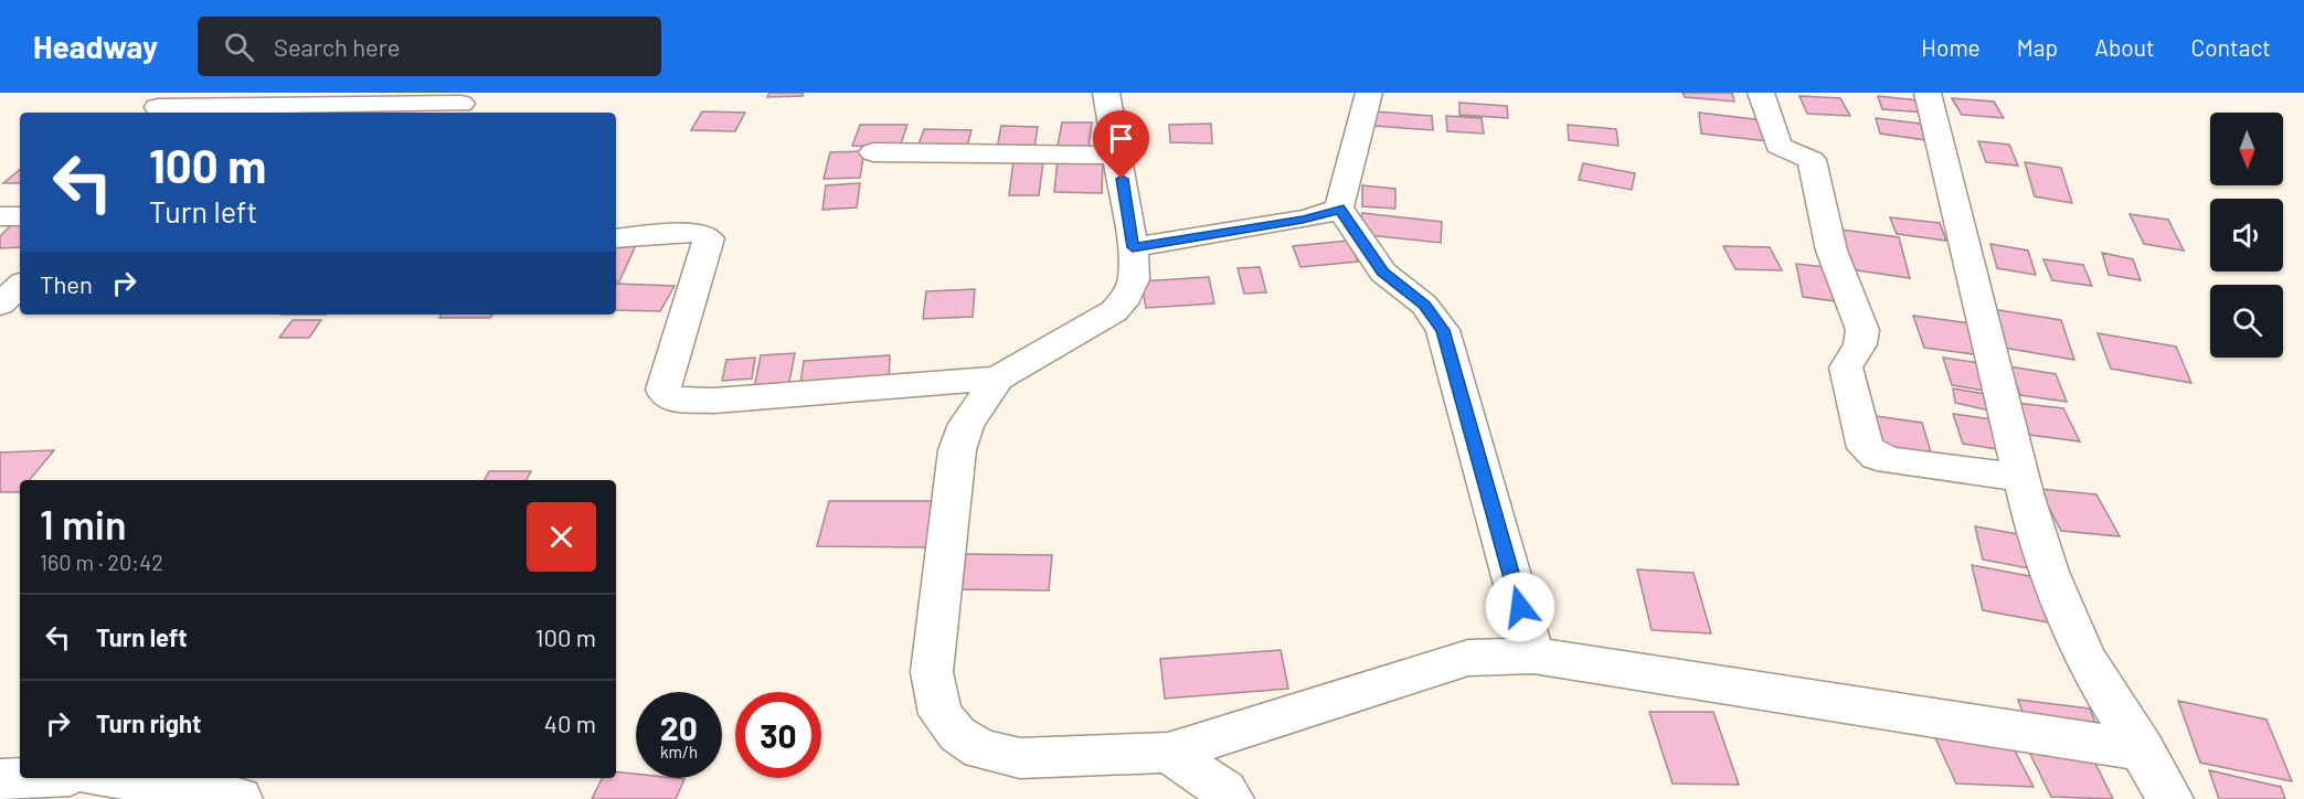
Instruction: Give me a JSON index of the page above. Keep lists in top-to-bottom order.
{
  "north": "bottom",
  "page": {
    "header": "Headway",
    "search": "Search here",
    "nav": [
      "Home",
      "Map",
      "About",
      "Contact"
    ],
    "turn": ["100 m", "Turn left"],
    "then": "Then",
    "heading": ["1 min", "160 m · 20:42"],
    "list": [
      {
        "name": "Turn left",
        "value": "100 m"
      },
      {
        "name": "Turn right",
        "value": "40 m"
      }
    ],
    "speed": "20 km/h",
    "limit": "30"
  }
}
